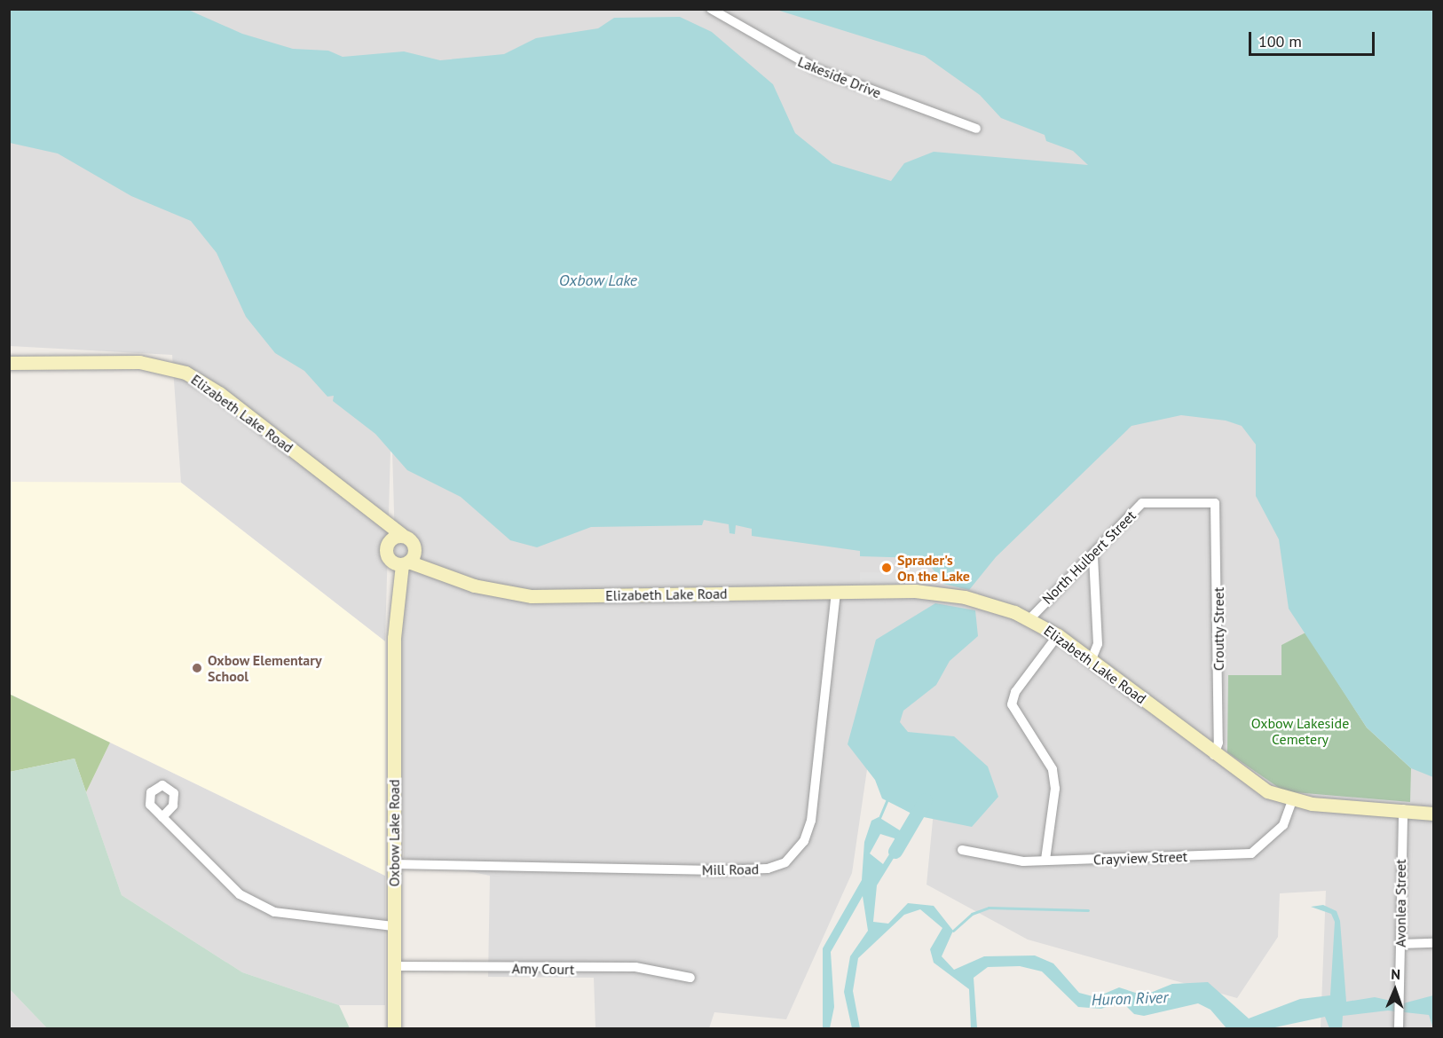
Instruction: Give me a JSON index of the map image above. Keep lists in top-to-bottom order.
{
  "streets": {
    "street": [
      "Lakeside Drive",
      "Elizabeth Lake Road",
      "North Hulbert Street",
      "Croutty Street",
      "Oxbow Lake Road",
      "Crayview Street",
      "Mill Road",
      "Avonlea Street",
      "Amy Court"
    ]
  },
  "crossings": [
    ["Elizabeth Lake Road", "North Hulbert Street"],
    ["Elizabeth Lake Road", "Croutty Street"],
    ["Elizabeth Lake Road", "Oxbow Lake Road"],
    ["Elizabeth Lake Road", "Crayview Street"],
    ["Elizabeth Lake Road", "Mill Road"],
    ["Elizabeth Lake Road", "Avonlea Street"],
    ["North Hulbert Street", "Croutty Street"],
    ["Oxbow Lake Road", "Mill Road"],
    ["Oxbow Lake Road", "Amy Court"]
  ],
  "water": ["Oxbow Lake", "Huron River"],
  "parks": ["Oxbow Lakeside Cemetery"],
  "places": ["Sprader's On the Lake", "Oxbow Elementary School"],
  "scale_bar": "100 m",
  "north": "top"
}
